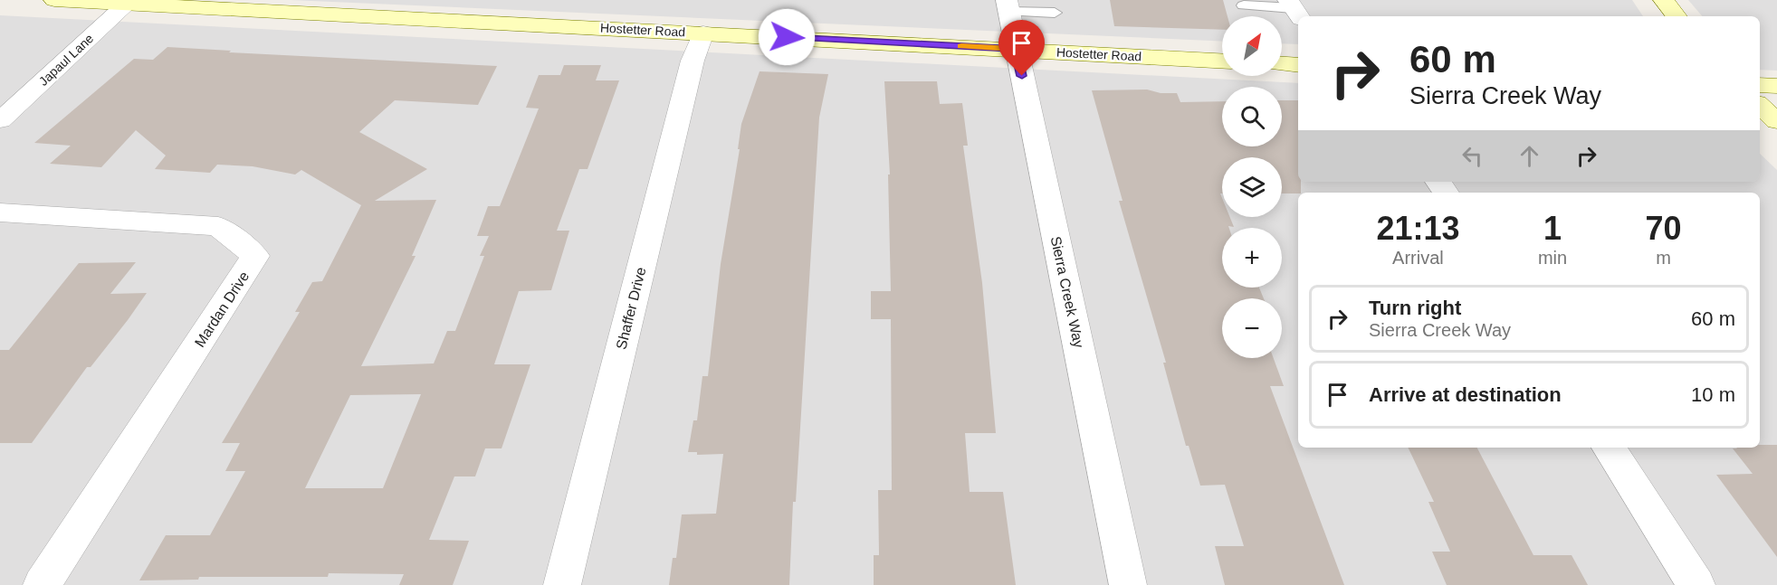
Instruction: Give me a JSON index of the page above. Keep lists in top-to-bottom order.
{
  "streets": {
    "main road": ["Hostetter Road"],
    "street": [
      "Japaul Lane",
      "Sierra Creek Way",
      "Shaffer Drive",
      "Mardan Drive"
    ]
  },
  "crossings": [
    ["Hostetter Road", "Japaul Lane"],
    ["Hostetter Road", "Sierra Creek Way"],
    ["Hostetter Road", "Shaffer Drive"]
  ],
  "north": "top right",
  "page": {
    "map_buttons": ["+", "−"],
    "turn": ["60 m", "Sierra Creek Way"],
    "eta": [
      "21:13",
      "Arrival",
      "1",
      "min",
      "70",
      "m"
    ],
    "list": [
      {
        "name": "Turn right",
        "note": "Sierra Creek Way",
        "value": "60 m"
      },
      {
        "name": "Arrive at destination",
        "value": "10 m"
      }
    ]
  }
}
